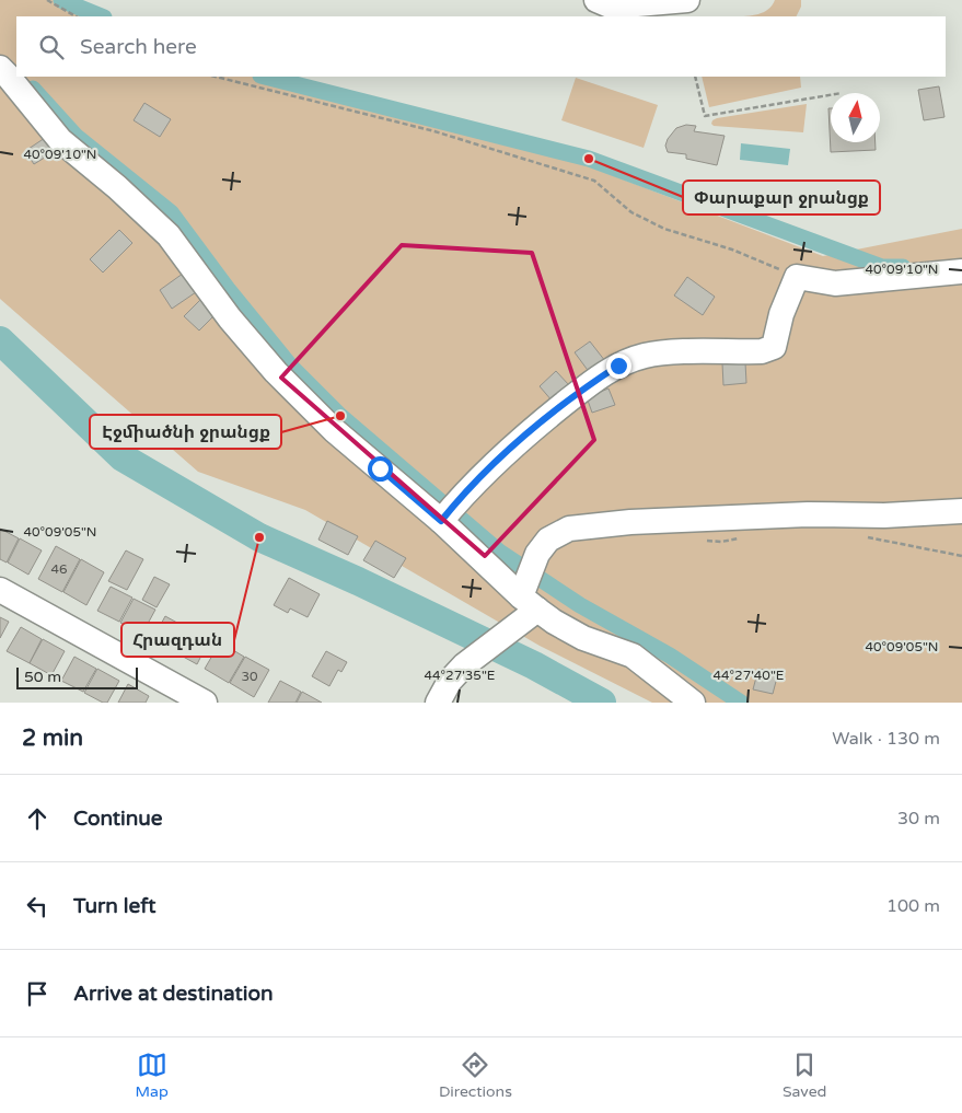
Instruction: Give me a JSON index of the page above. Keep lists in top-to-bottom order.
{
  "places": ["Փարաքար ջրանցք", "Էջմիածնի ջրանցք", "Հրազդան"],
  "house_numbers": ["46", "30"],
  "scale_bar": "50 m",
  "north": "top",
  "page": {
    "search": "Search here",
    "scale": "50 m",
    "heading": ["2 min", "Walk · 130 m"],
    "list": [
      ["Continue", "30 m"],
      ["Turn left", "100 m"],
      "Arrive at destination"
    ],
    "nav": ["Map", "Directions", "Saved"]
  },
  "coordinates": [
    "40°09'10\"N",
    "40°09'05\"N",
    "44°27'35\"E",
    "44°27'40\"E"
  ]
}
